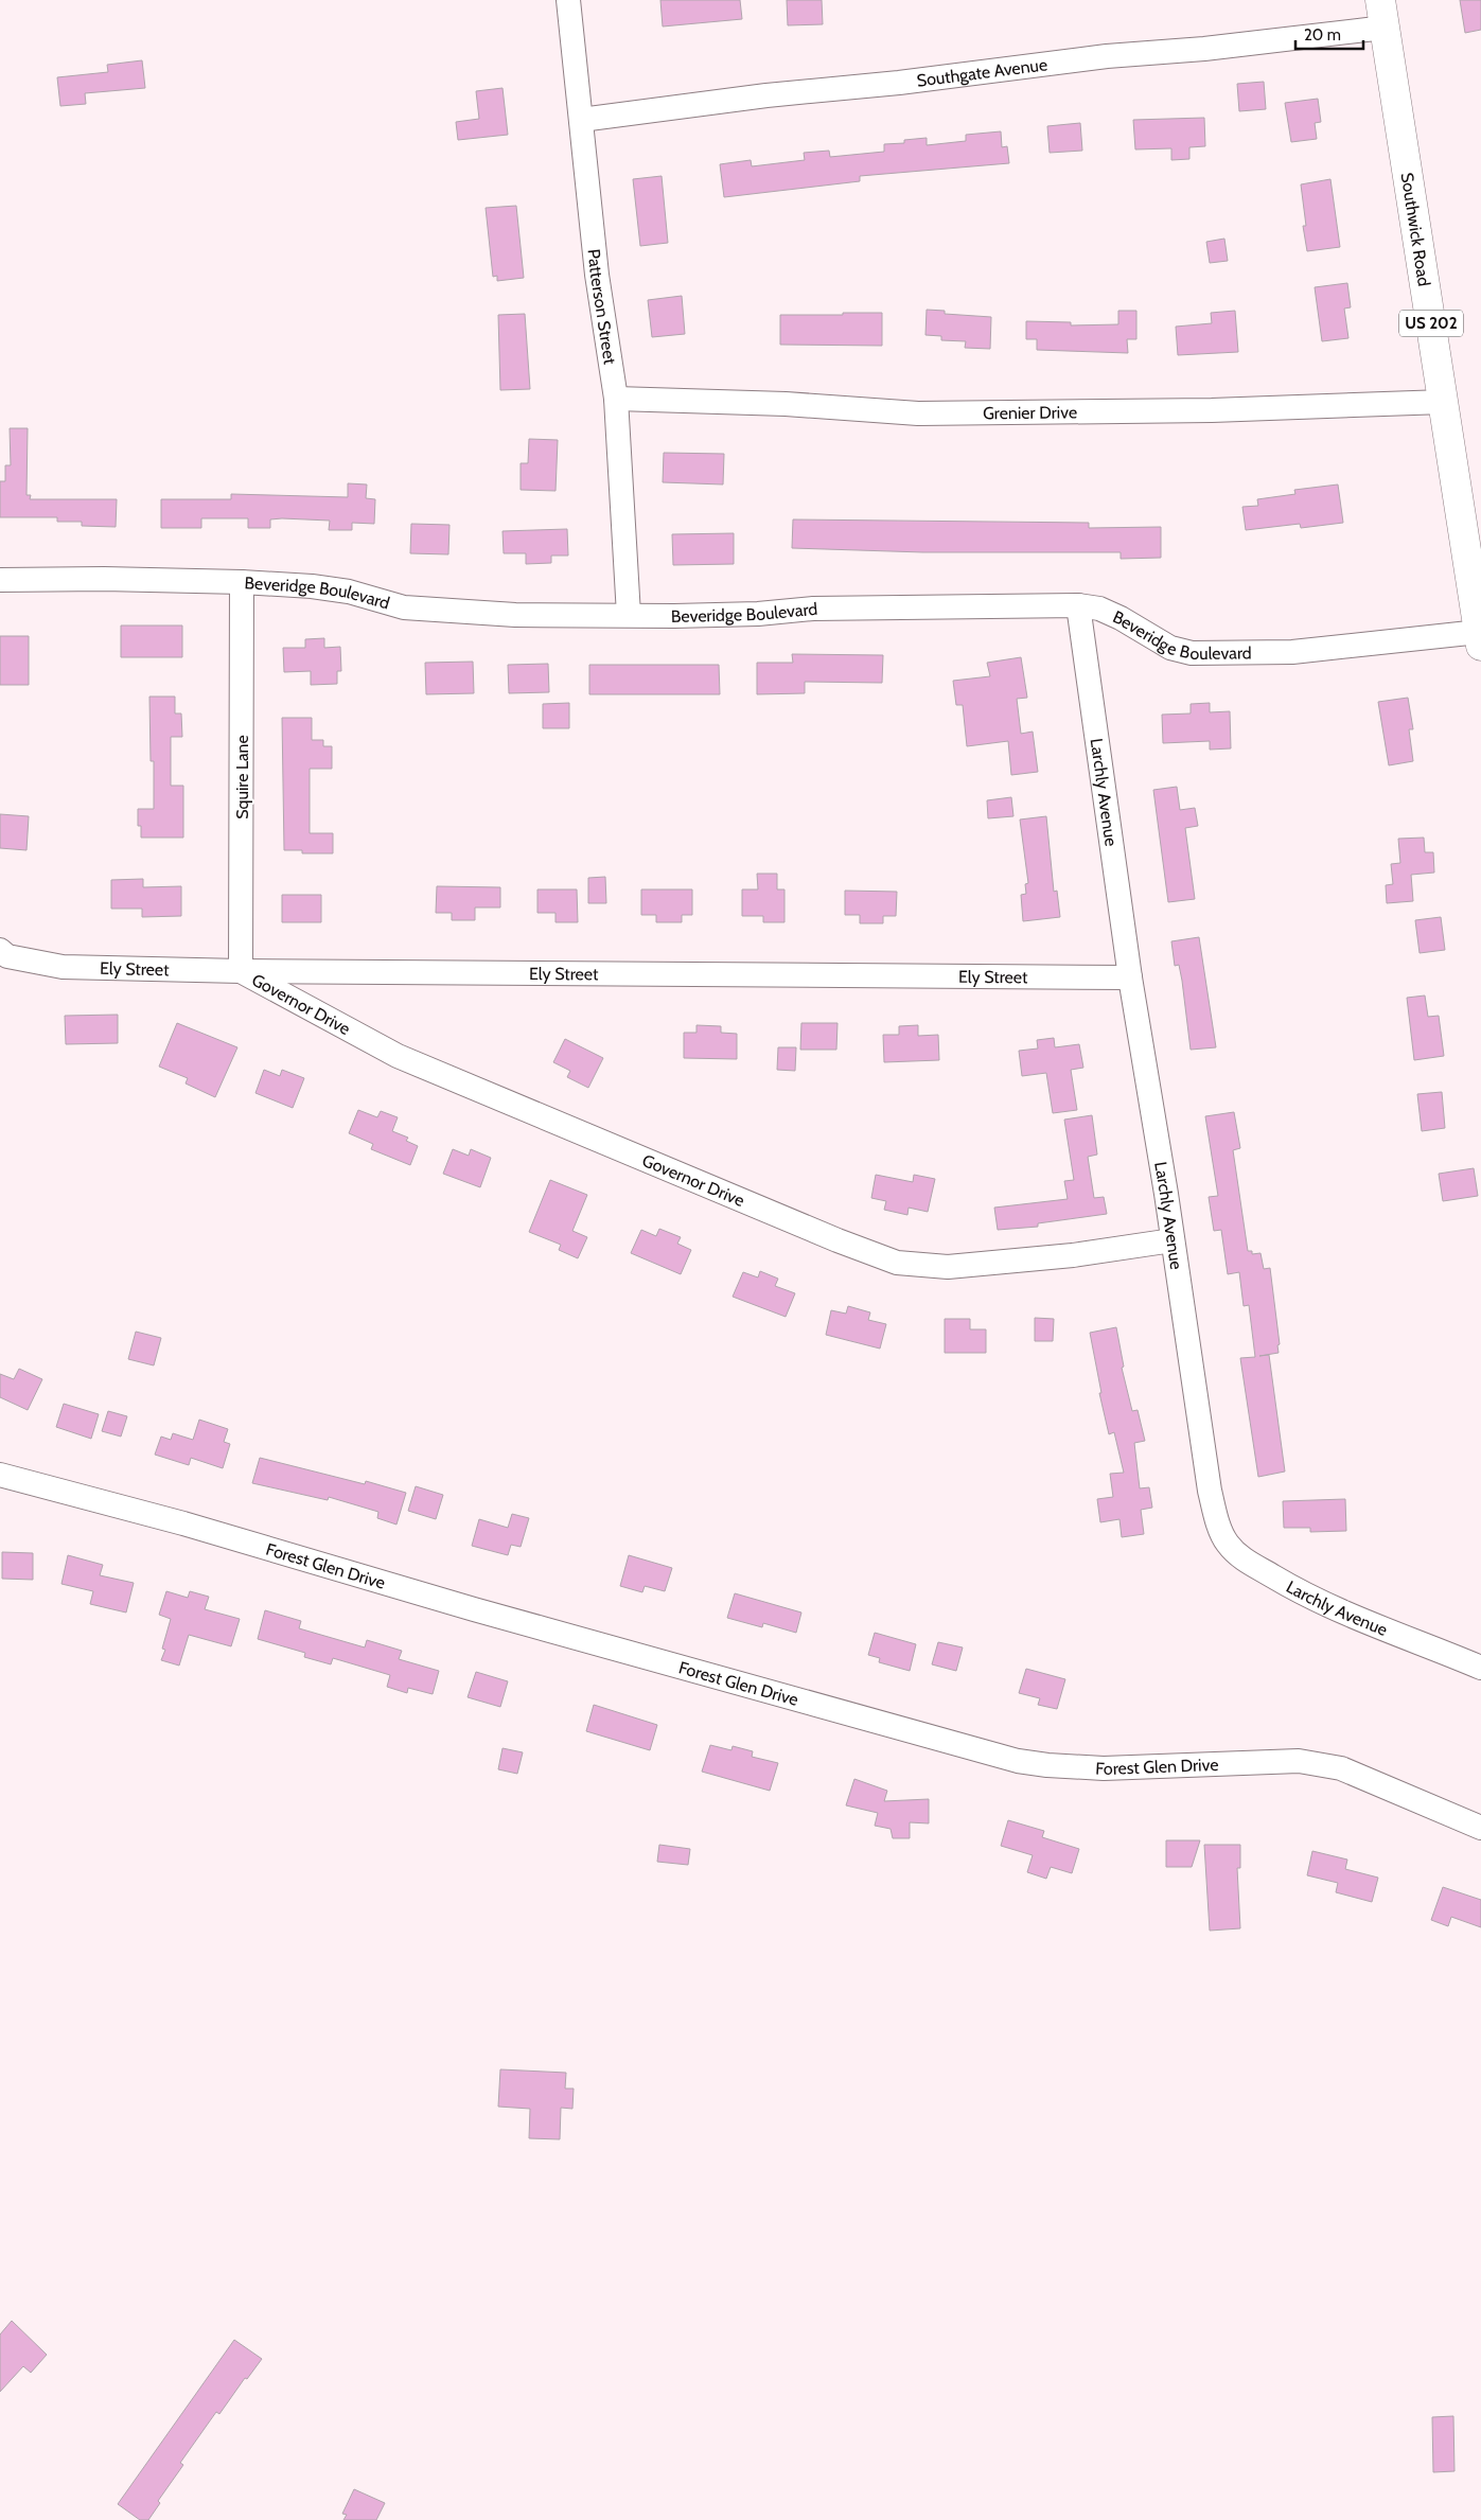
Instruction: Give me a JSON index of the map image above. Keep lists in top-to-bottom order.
{
  "streets": {
    "highway": ["Southwick Road", "US 202"],
    "street": [
      "Southgate Avenue",
      "Patterson Street",
      "Grenier Drive",
      "Beveridge Boulevard",
      "Squire Lane",
      "Larchly Avenue",
      "Ely Street",
      "Governor Drive",
      "Forest Glen Drive"
    ]
  },
  "crossings": [
    ["Southgate Avenue", "Southwick Road"],
    ["Southgate Avenue", "Patterson Street"],
    ["Southwick Road", "Grenier Drive"],
    ["Southwick Road", "Beveridge Boulevard"],
    ["Patterson Street", "Grenier Drive"],
    ["Patterson Street", "Beveridge Boulevard"],
    ["Beveridge Boulevard", "Squire Lane"],
    ["Beveridge Boulevard", "Larchly Avenue"],
    ["Squire Lane", "Ely Street"],
    ["Squire Lane", "Governor Drive"],
    ["Larchly Avenue", "Ely Street"],
    ["Larchly Avenue", "Governor Drive"],
    ["Ely Street", "Governor Drive"]
  ],
  "scale_bar": "20 m"
}
